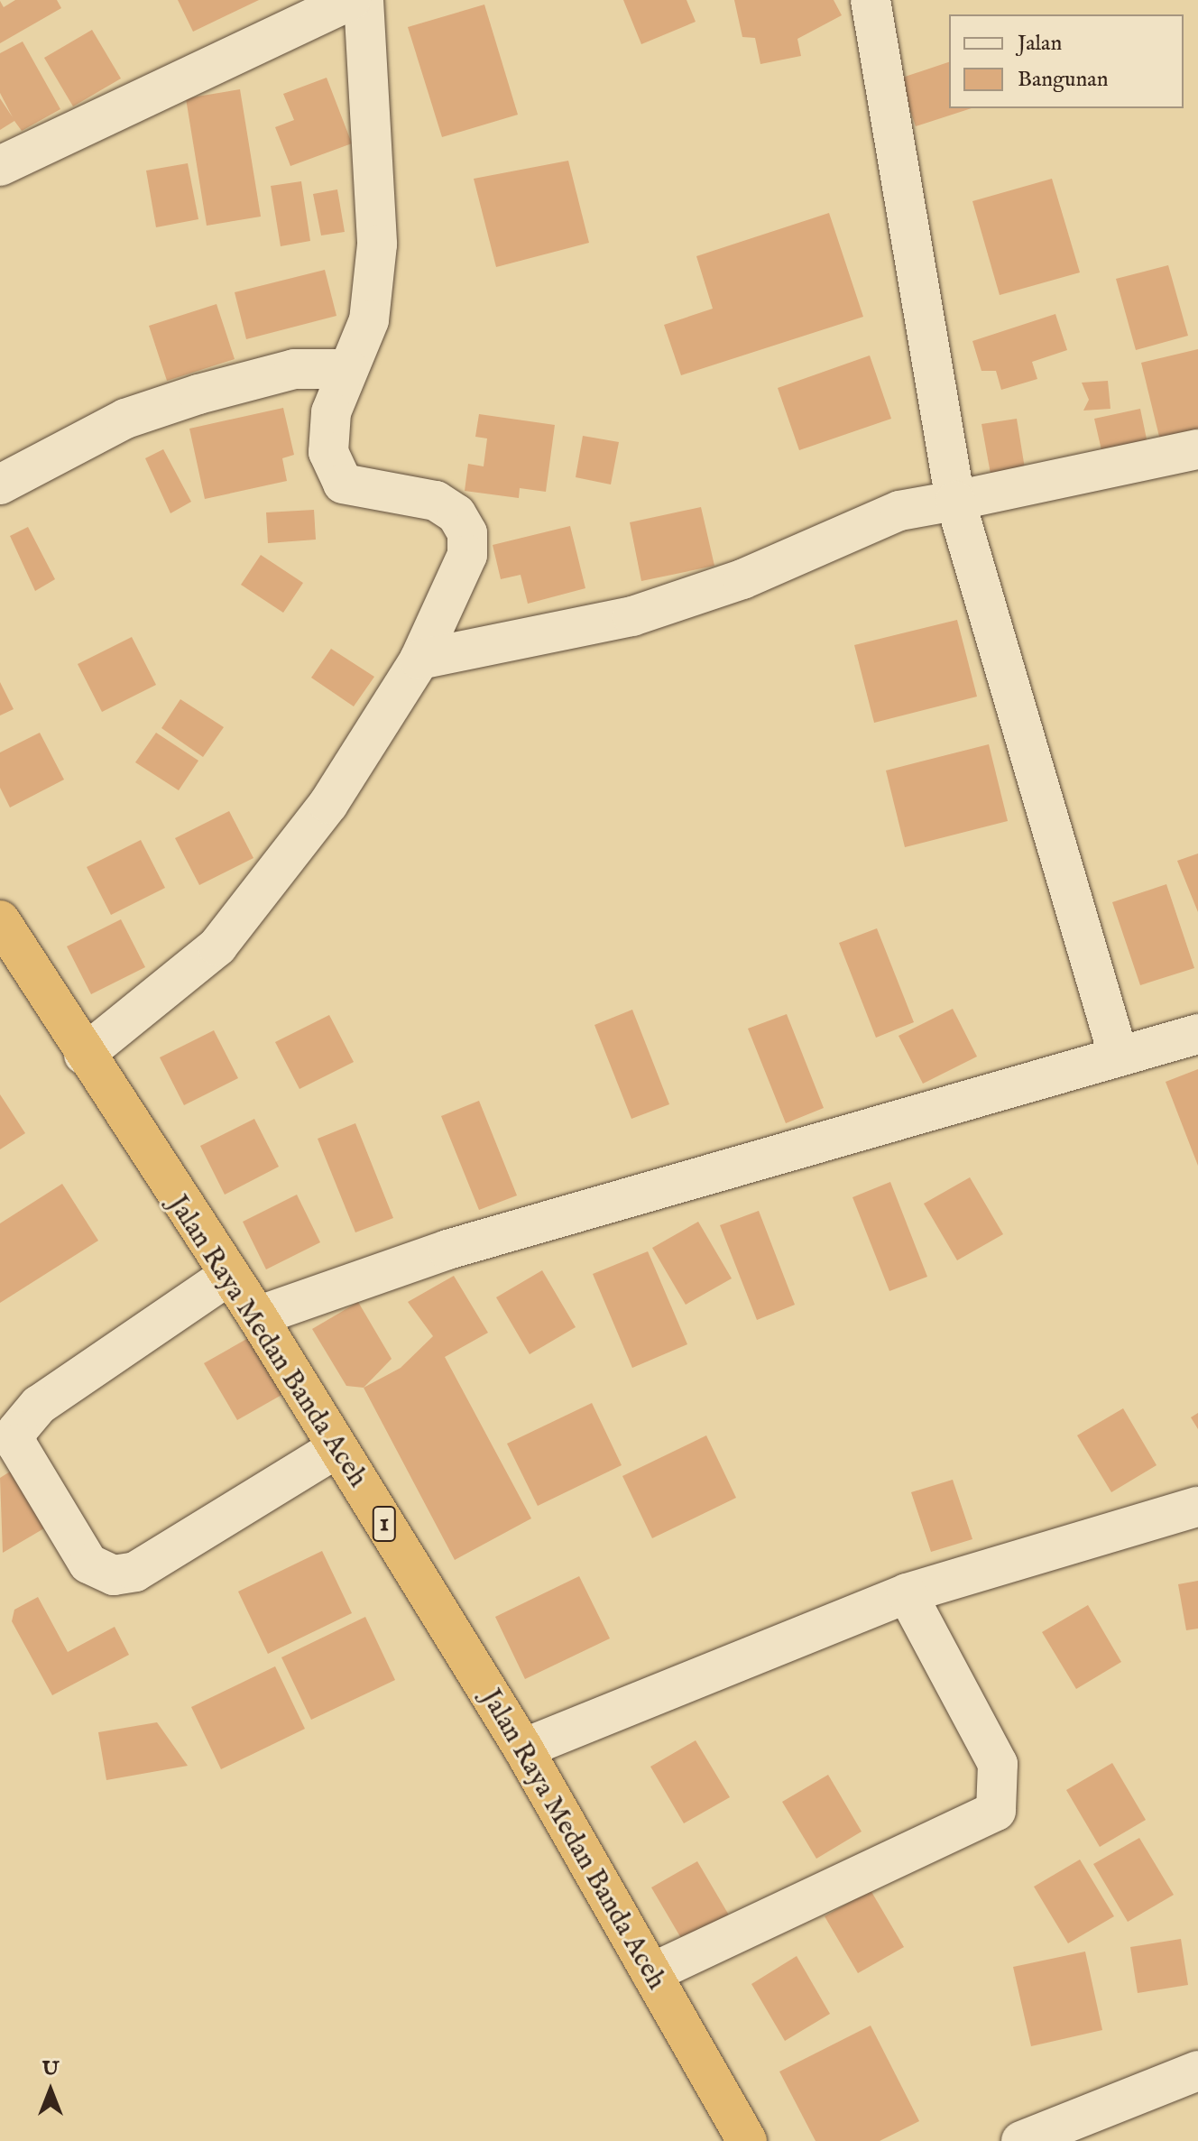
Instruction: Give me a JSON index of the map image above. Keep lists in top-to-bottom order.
{
  "streets": {
    "highway": ["Jalan Raya Medan Banda Aceh", "1"]
  },
  "legend": ["Jalan", "Bangunan"],
  "north": "top"
}
